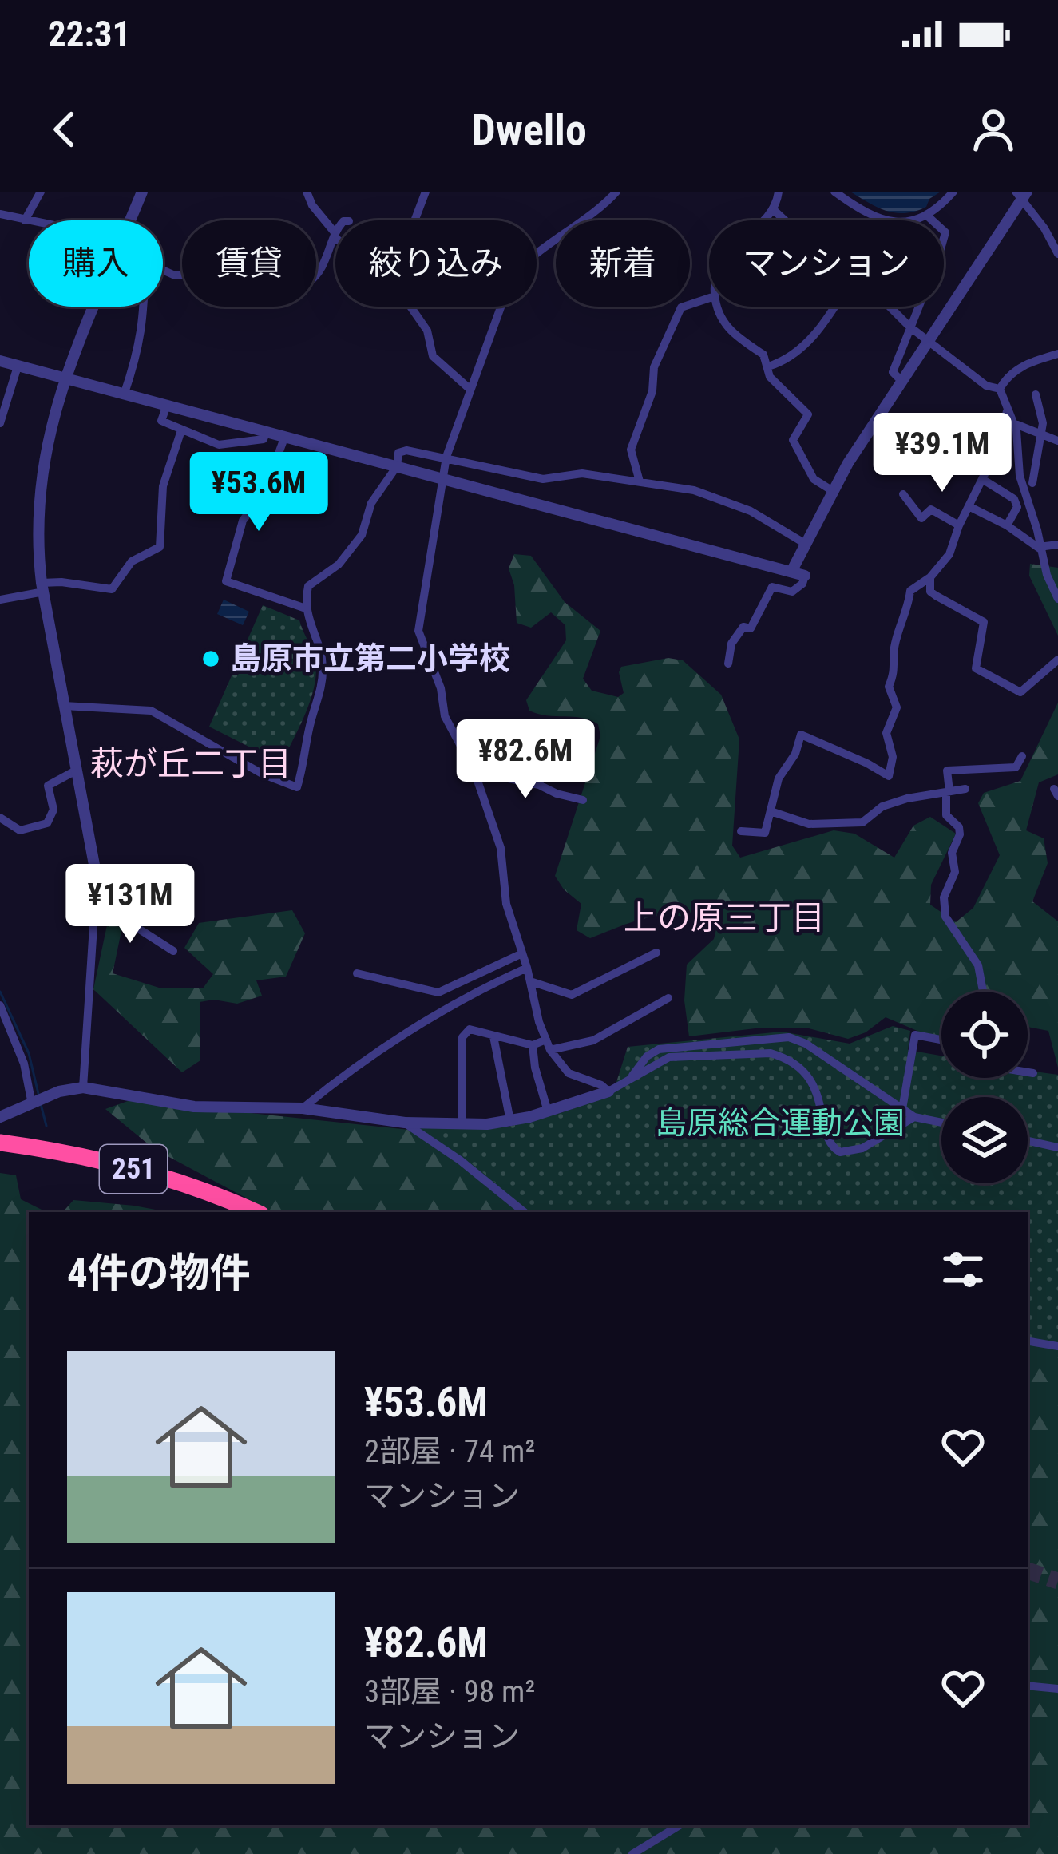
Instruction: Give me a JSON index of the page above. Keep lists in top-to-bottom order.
{
  "streets": {
    "highway": ["251"]
  },
  "districts": ["萩が丘二丁目", "上の原三丁目"],
  "parks": ["島原総合運動公園"],
  "places": ["島原市立第二小学校"],
  "page": {
    "status": "22:31",
    "header": "Dwello",
    "chip": [
      "購入",
      "賃貸",
      "絞り込み",
      "新着",
      "マンション"
    ],
    "price": [
      "¥39.1M",
      "¥53.6M",
      "¥82.6M",
      "¥131M"
    ],
    "heading": "4件の物件",
    "list": [
      {
        "name": "¥53.6M",
        "note": "2部屋 · 74 m² · マンション"
      },
      {
        "name": "¥82.6M",
        "note": "3部屋 · 98 m² · マンション"
      }
    ]
  }
}
